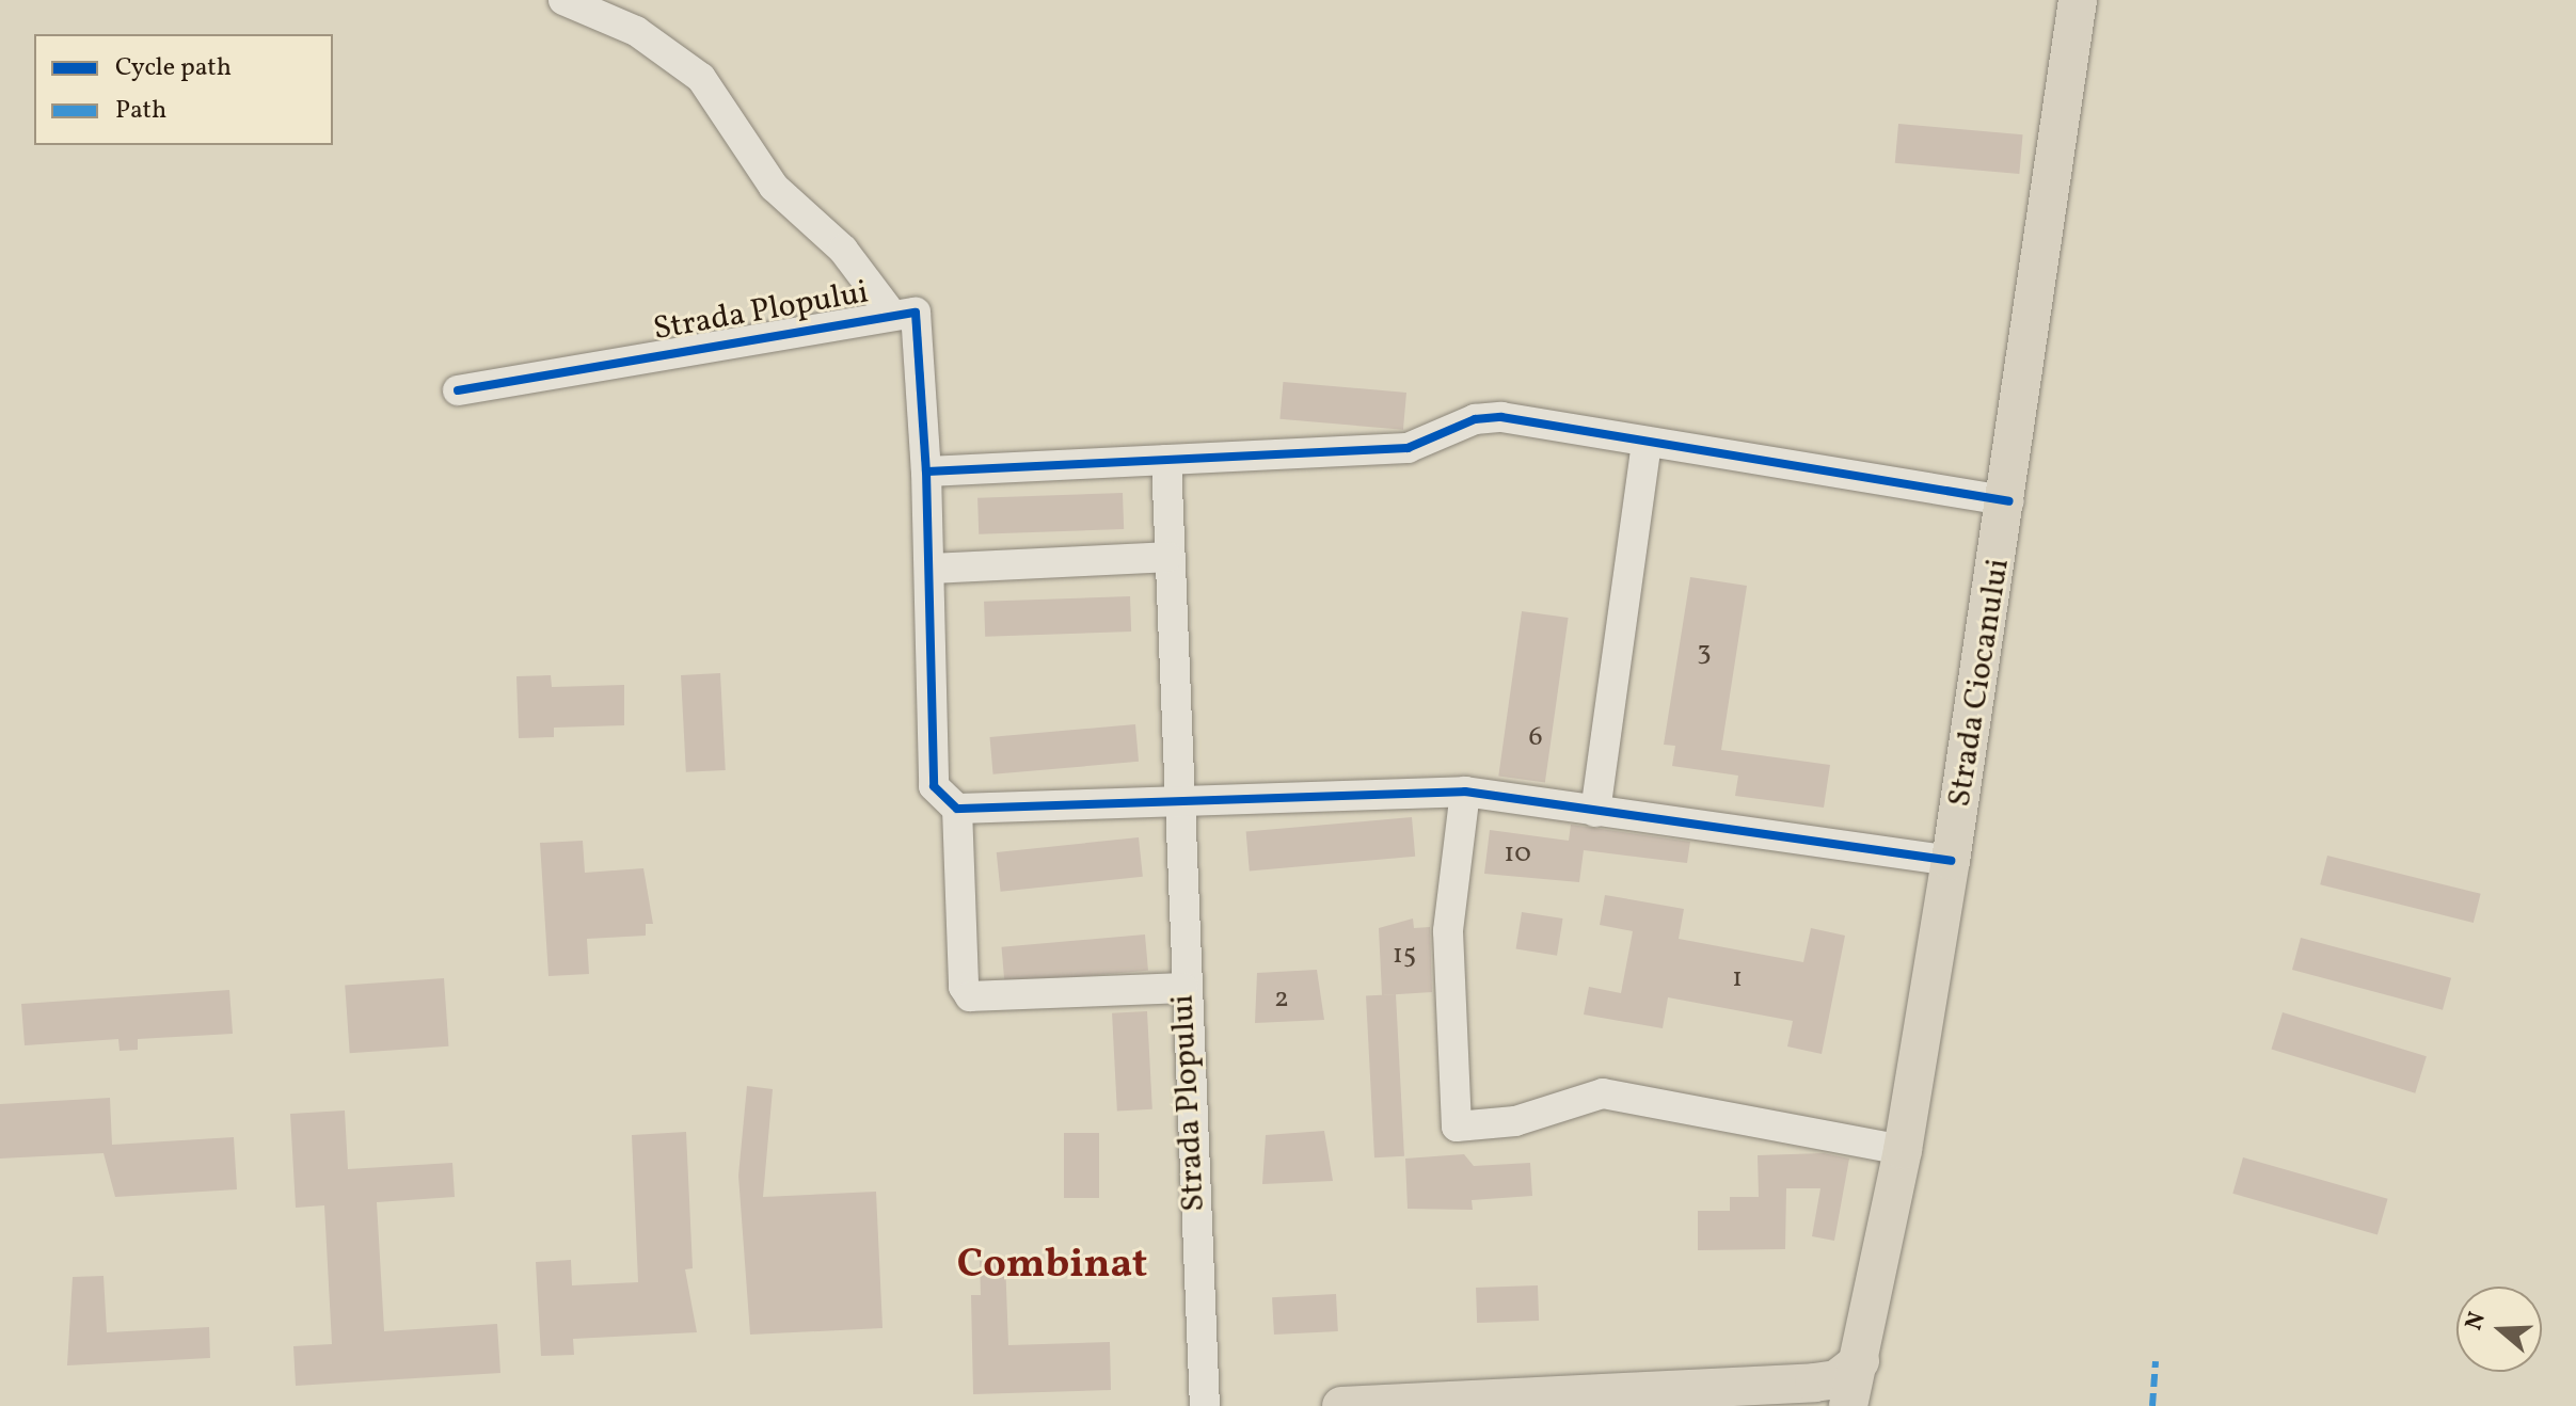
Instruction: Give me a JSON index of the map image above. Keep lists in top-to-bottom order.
{
  "streets": {
    "main road": ["Strada Ciocanului"],
    "street": ["Strada Plopului"]
  },
  "districts": ["Combinat"],
  "house_numbers": [
    "3",
    "6",
    "10",
    "15",
    "1",
    "2"
  ],
  "legend": ["Cycle path", "Path"],
  "north": "left"
}
